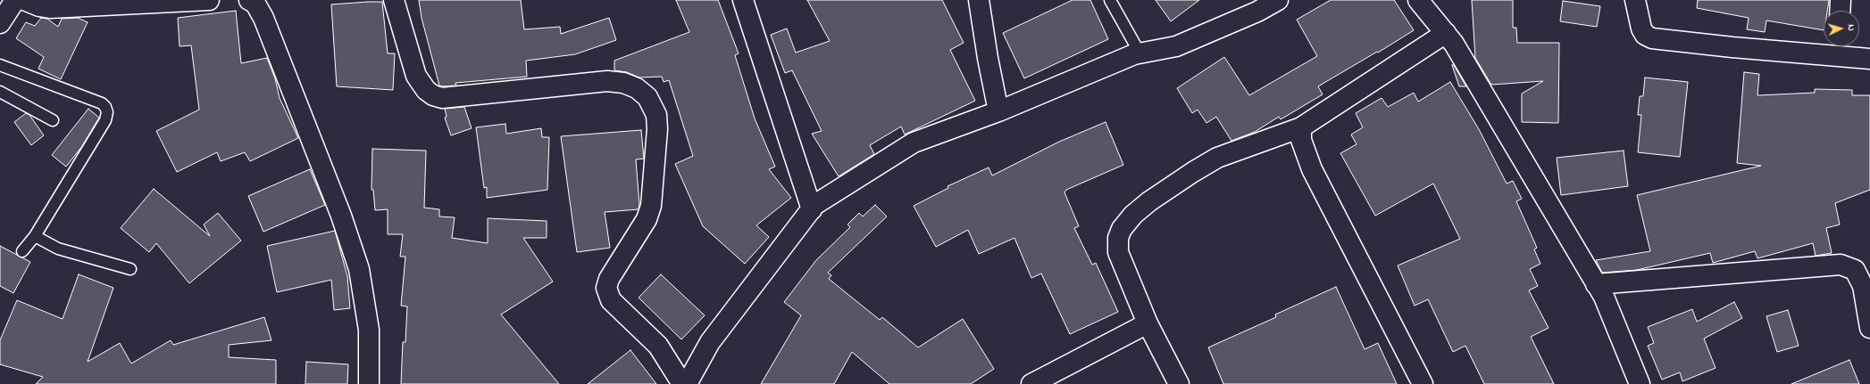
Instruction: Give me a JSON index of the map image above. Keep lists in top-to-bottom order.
{
  "north": "right"
}
